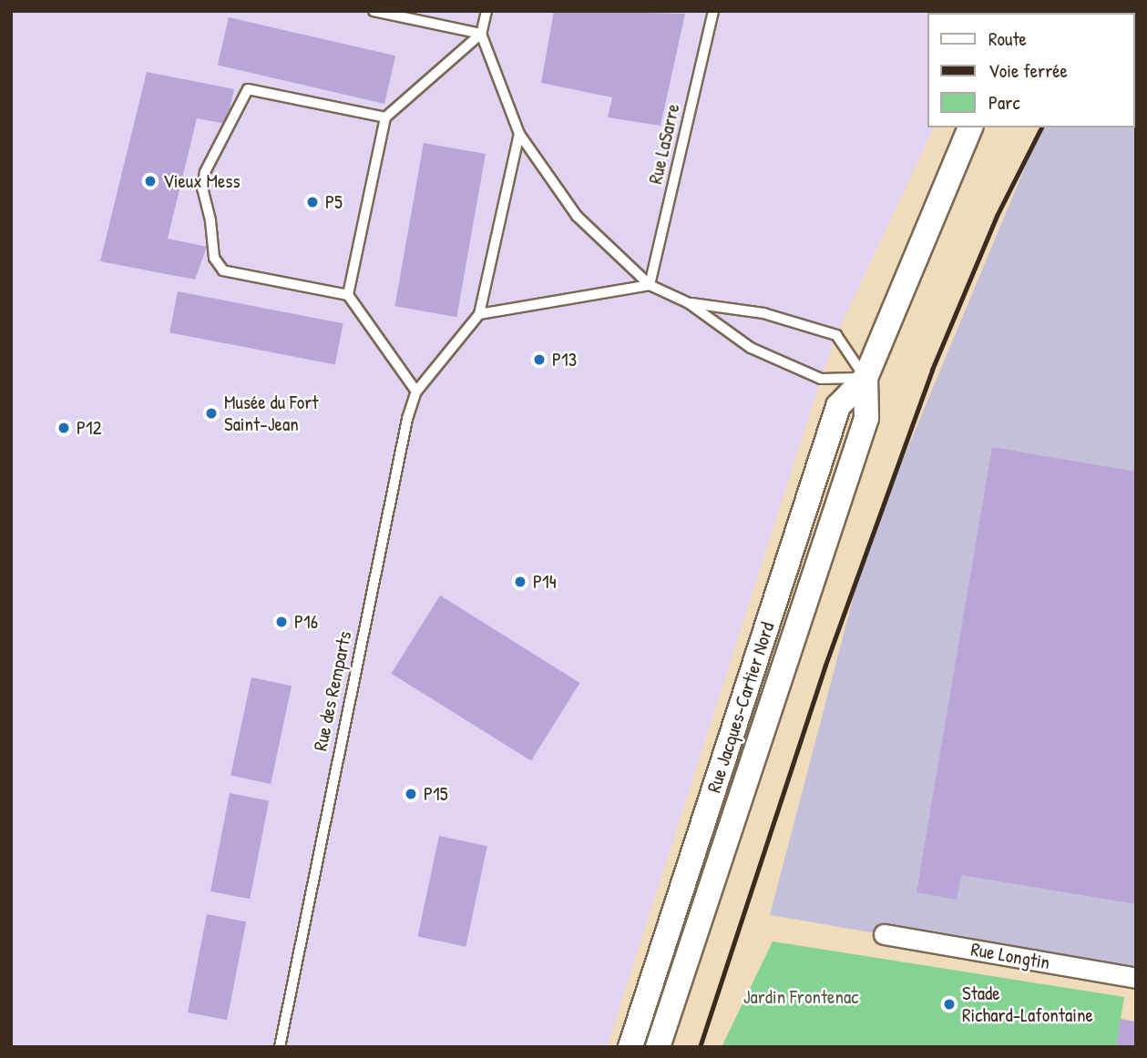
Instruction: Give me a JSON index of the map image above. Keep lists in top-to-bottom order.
{
  "streets": {
    "street": ["Rue Jacques-Cartier Nord", "Rue Longtin"],
    "lane": ["Rue LaSarre", "Rue des Remparts"]
  },
  "parks": ["Jardin Frontenac"],
  "places": [
    "Vieux Mess",
    "P5",
    "P13",
    "Musée du Fort Saint-Jean",
    "P12",
    "P14",
    "P16",
    "P15",
    "Stade Richard-Lafontaine"
  ],
  "legend": ["Route", "Voie ferrée", "Parc"]
}
